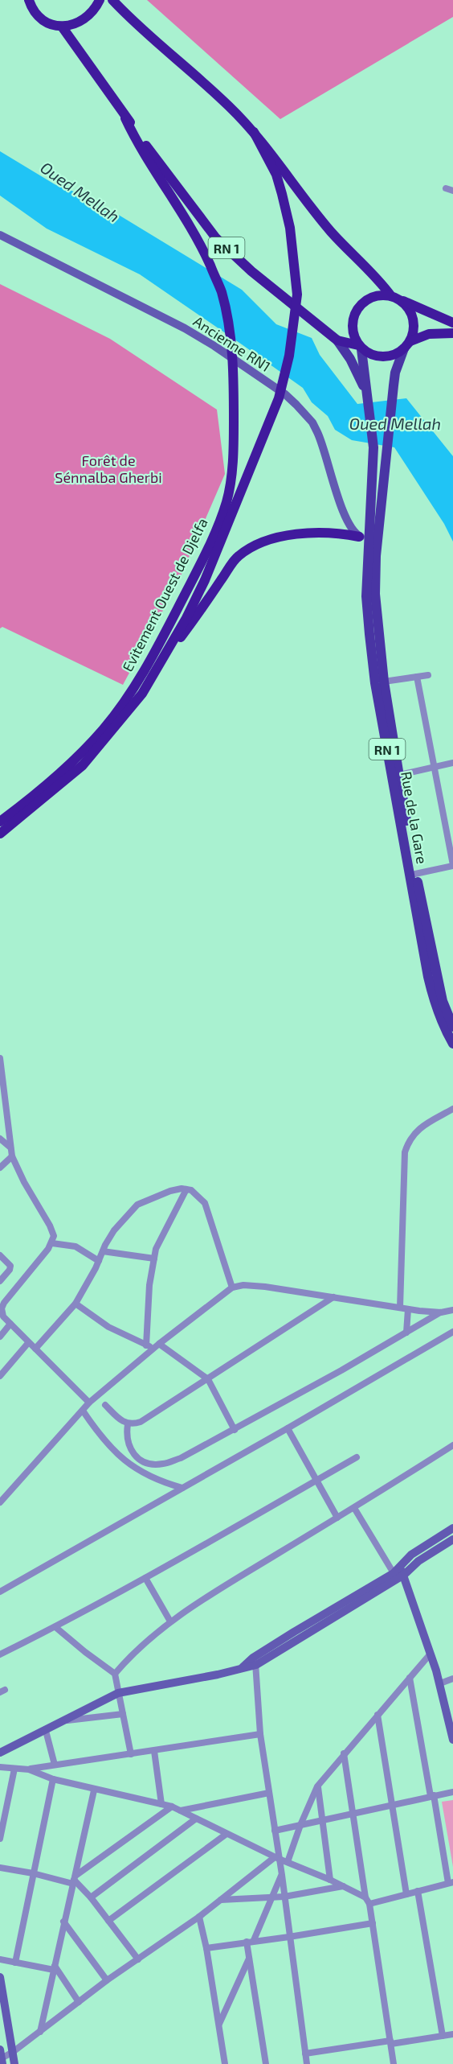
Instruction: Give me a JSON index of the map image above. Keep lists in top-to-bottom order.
{
  "streets": {
    "highway": ["RN 1", "Evitement Ouest de Djelfa"],
    "main road": ["Ancienne RN1", "Rue de la Gare"]
  },
  "crossings": [
    ["RN 1", "Evitement Ouest de Djelfa"],
    ["RN 1", "Rue de la Gare"],
    ["Ancienne RN1", "Rue de la Gare"]
  ],
  "water": ["Oued Mellah"],
  "parks": ["Forêt de Sénnalba Gherbi"]
}
